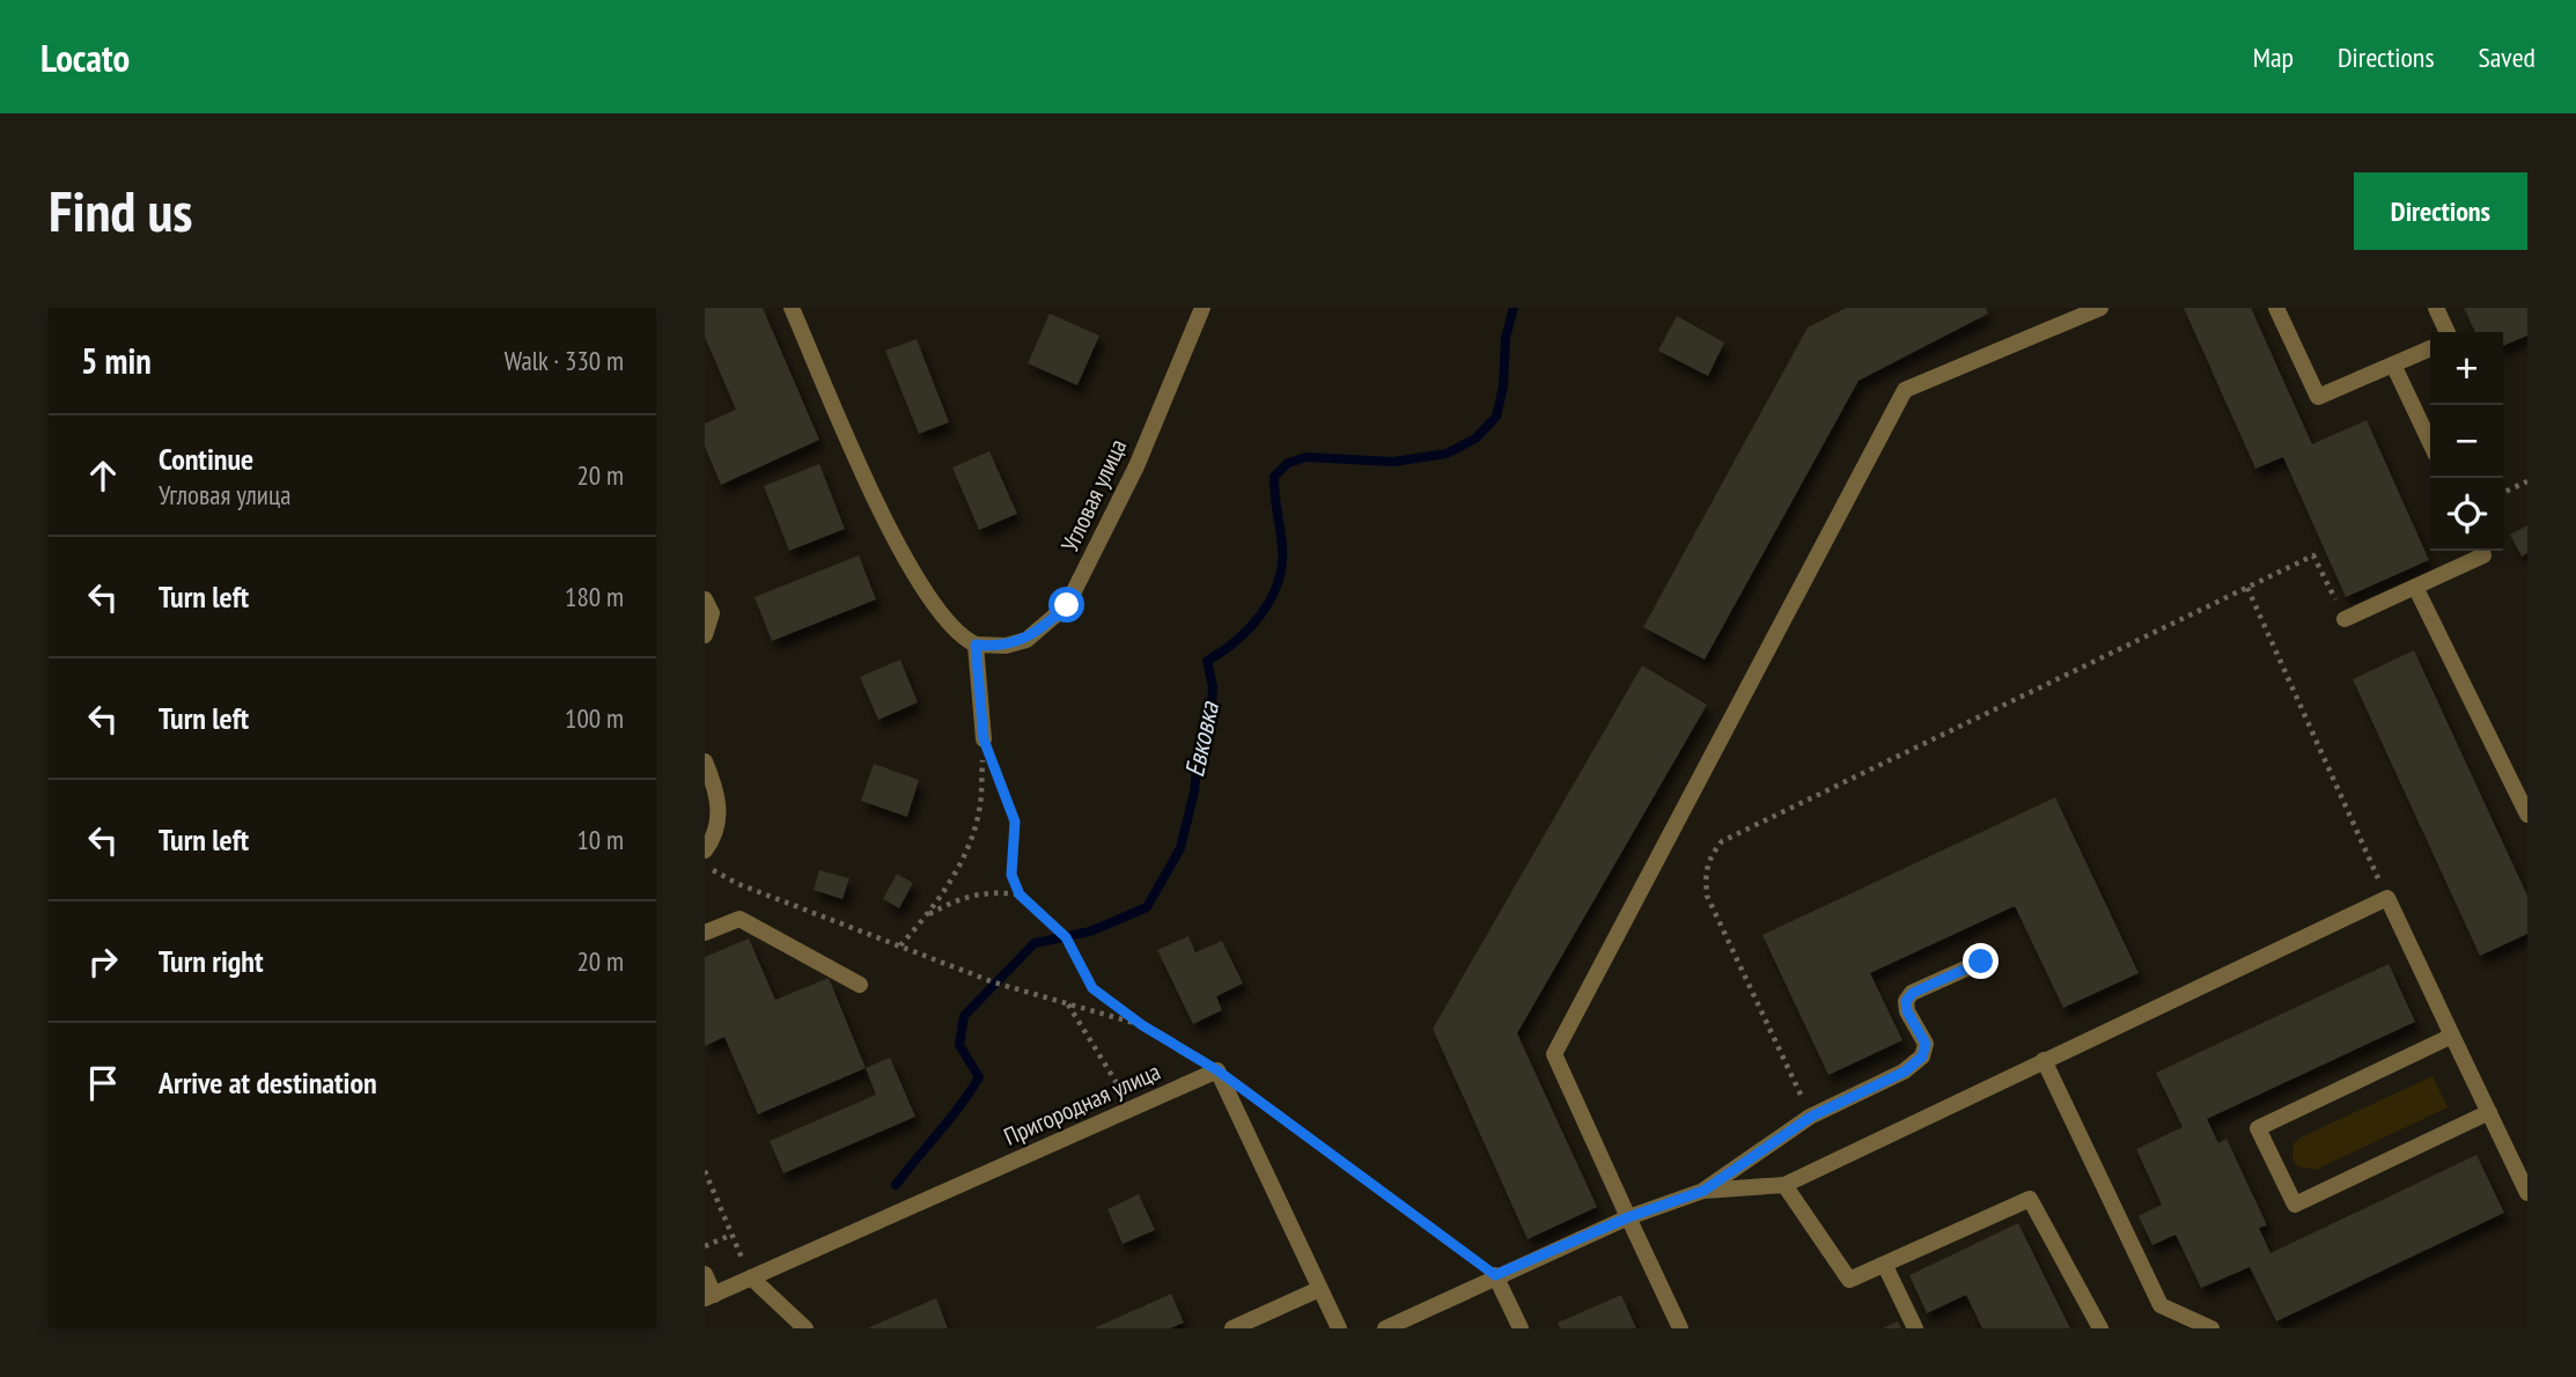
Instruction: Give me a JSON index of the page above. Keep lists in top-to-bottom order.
{
  "streets": {
    "street": ["Угловая улица", "Пригородная улица"]
  },
  "water": ["Евковка"],
  "page": {
    "header": "Locato",
    "nav": ["Map", "Directions", "Saved"],
    "buttons": "Directions",
    "title": "Find us",
    "heading": ["5 min", "Walk · 330 m"],
    "map_buttons": ["+", "−"],
    "list": [
      ["Continue", "Угловая улица", "20 m"],
      ["Turn left", "180 m"],
      ["Turn left", "100 m"],
      ["Turn left", "10 m"],
      ["Turn right", "20 m"],
      "Arrive at destination"
    ]
  }
}
